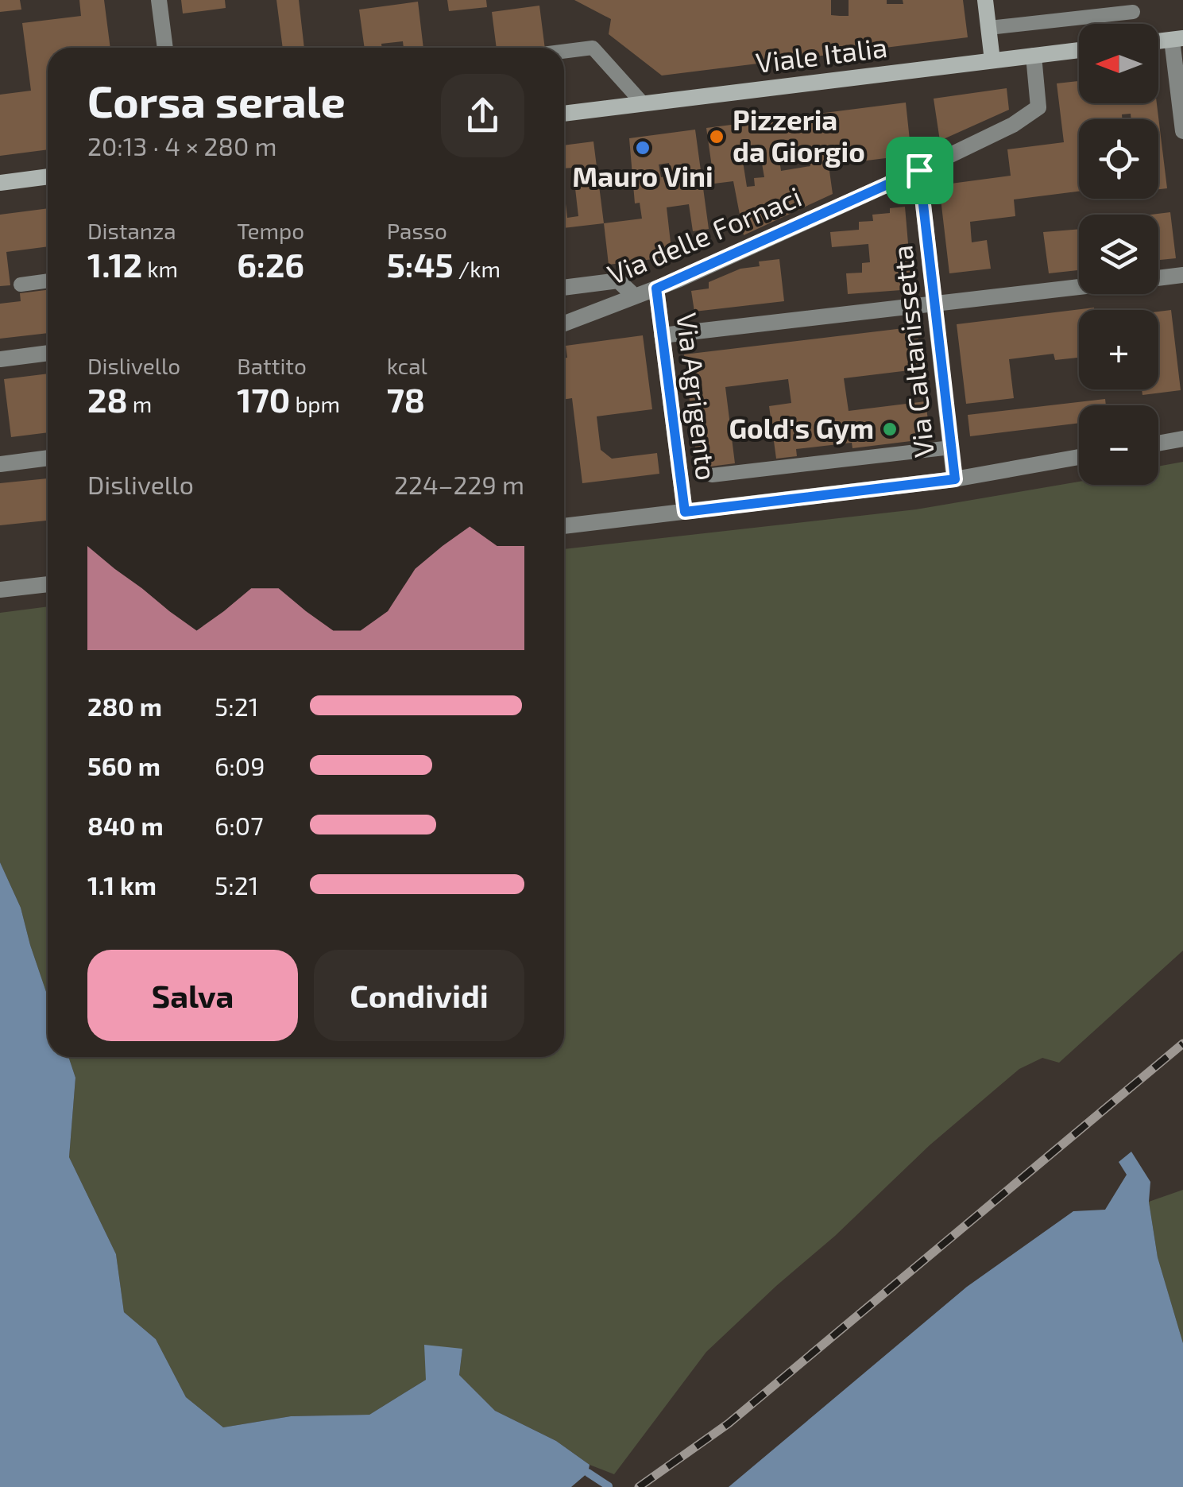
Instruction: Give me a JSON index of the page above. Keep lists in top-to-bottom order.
{
  "streets": {
    "main road": ["Viale Italia"],
    "street": ["Via delle Fornaci", "Via Caltanissetta", "Via Agrigento"]
  },
  "crossings": [
    ["Viale Italia", "Via delle Fornaci"],
    ["Via delle Fornaci", "Via Caltanissetta"],
    ["Via delle Fornaci", "Via Agrigento"]
  ],
  "places": ["Pizzeria da Giorgio", "Mauro Vini", "Gold's Gym"],
  "north": "left",
  "page": {
    "map_buttons": ["+", "−"],
    "heading": ["Corsa serale", "20:13 · 4 × 280 m"],
    "stats": [
      ["Distanza", "1.12 km"],
      ["Tempo", "6:26"],
      ["Passo", "5:45 /km"],
      ["Dislivello", "28 m"],
      ["Battito", "170 bpm"],
      ["kcal", "78"]
    ],
    "chart": ["Dislivello", "224–229 m"],
    "list": [
      {
        "name": "280 m",
        "note": "5:21"
      },
      {
        "name": "560 m",
        "note": "6:09"
      },
      {
        "name": "840 m",
        "note": "6:07"
      },
      {
        "name": "1.1 km",
        "note": "5:21"
      }
    ],
    "buttons": ["Salva", "Condividi"]
  }
}
